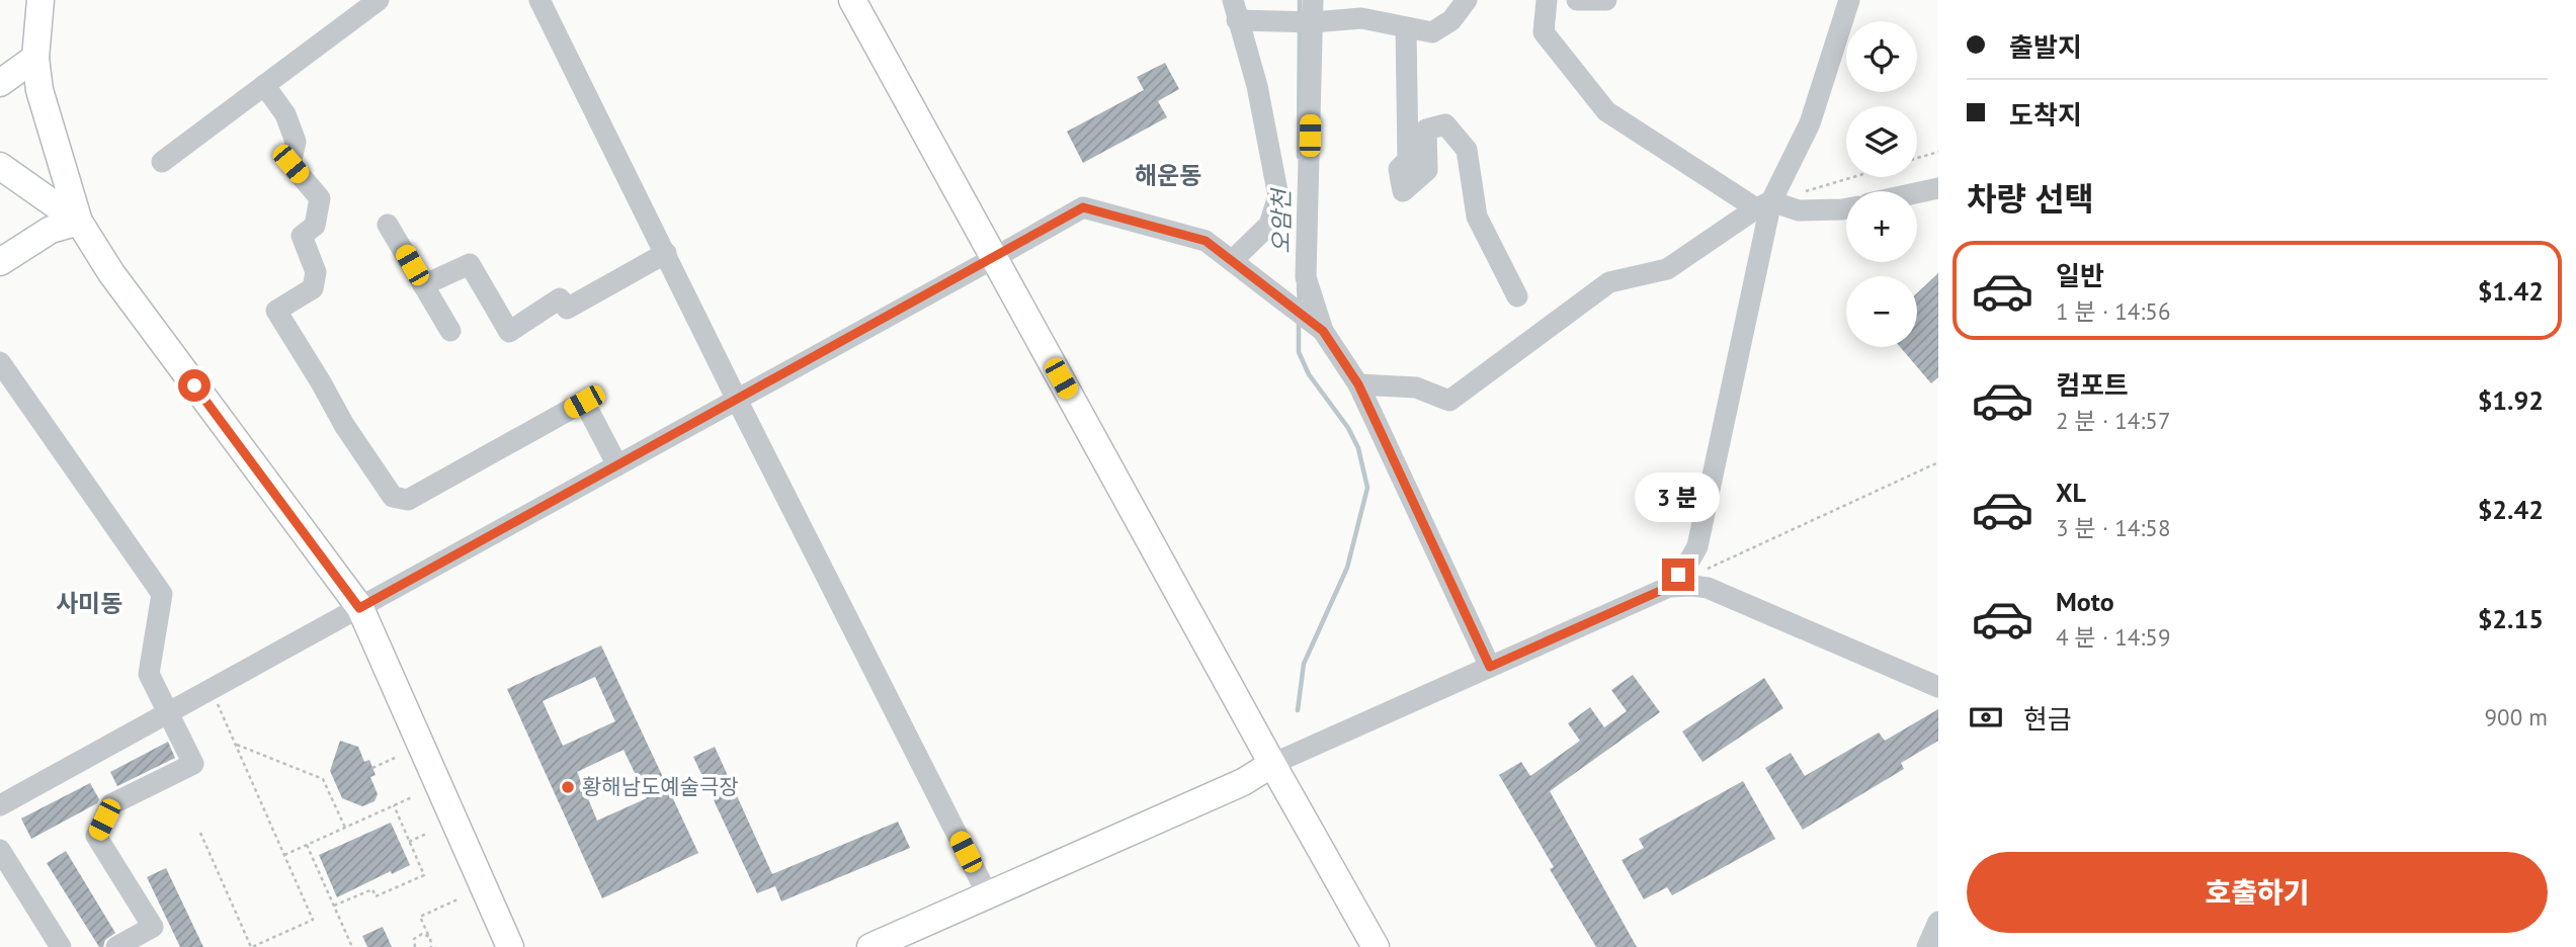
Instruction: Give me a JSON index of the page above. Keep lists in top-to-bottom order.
{
  "districts": ["해운동", "사미동"],
  "water": ["오암천"],
  "places": ["황해남도예술극장"],
  "page": {
    "banner": ["출발지", "도착지"],
    "map_buttons": ["+", "−"],
    "heading": "차량 선택",
    "list": [
      {
        "name": "일반",
        "note": "1 분 · 14:56",
        "value": "$1.42"
      },
      {
        "name": "컴포트",
        "note": "2 분 · 14:57",
        "value": "$1.92"
      },
      {
        "name": "XL",
        "note": "3 분 · 14:58",
        "value": "$2.42"
      },
      {
        "name": "Moto",
        "note": "4 분 · 14:59",
        "value": "$2.15"
      }
    ],
    "bubble": "3 분",
    "pay": ["현금", "900 m"],
    "buttons": "호출하기"
  }
}
